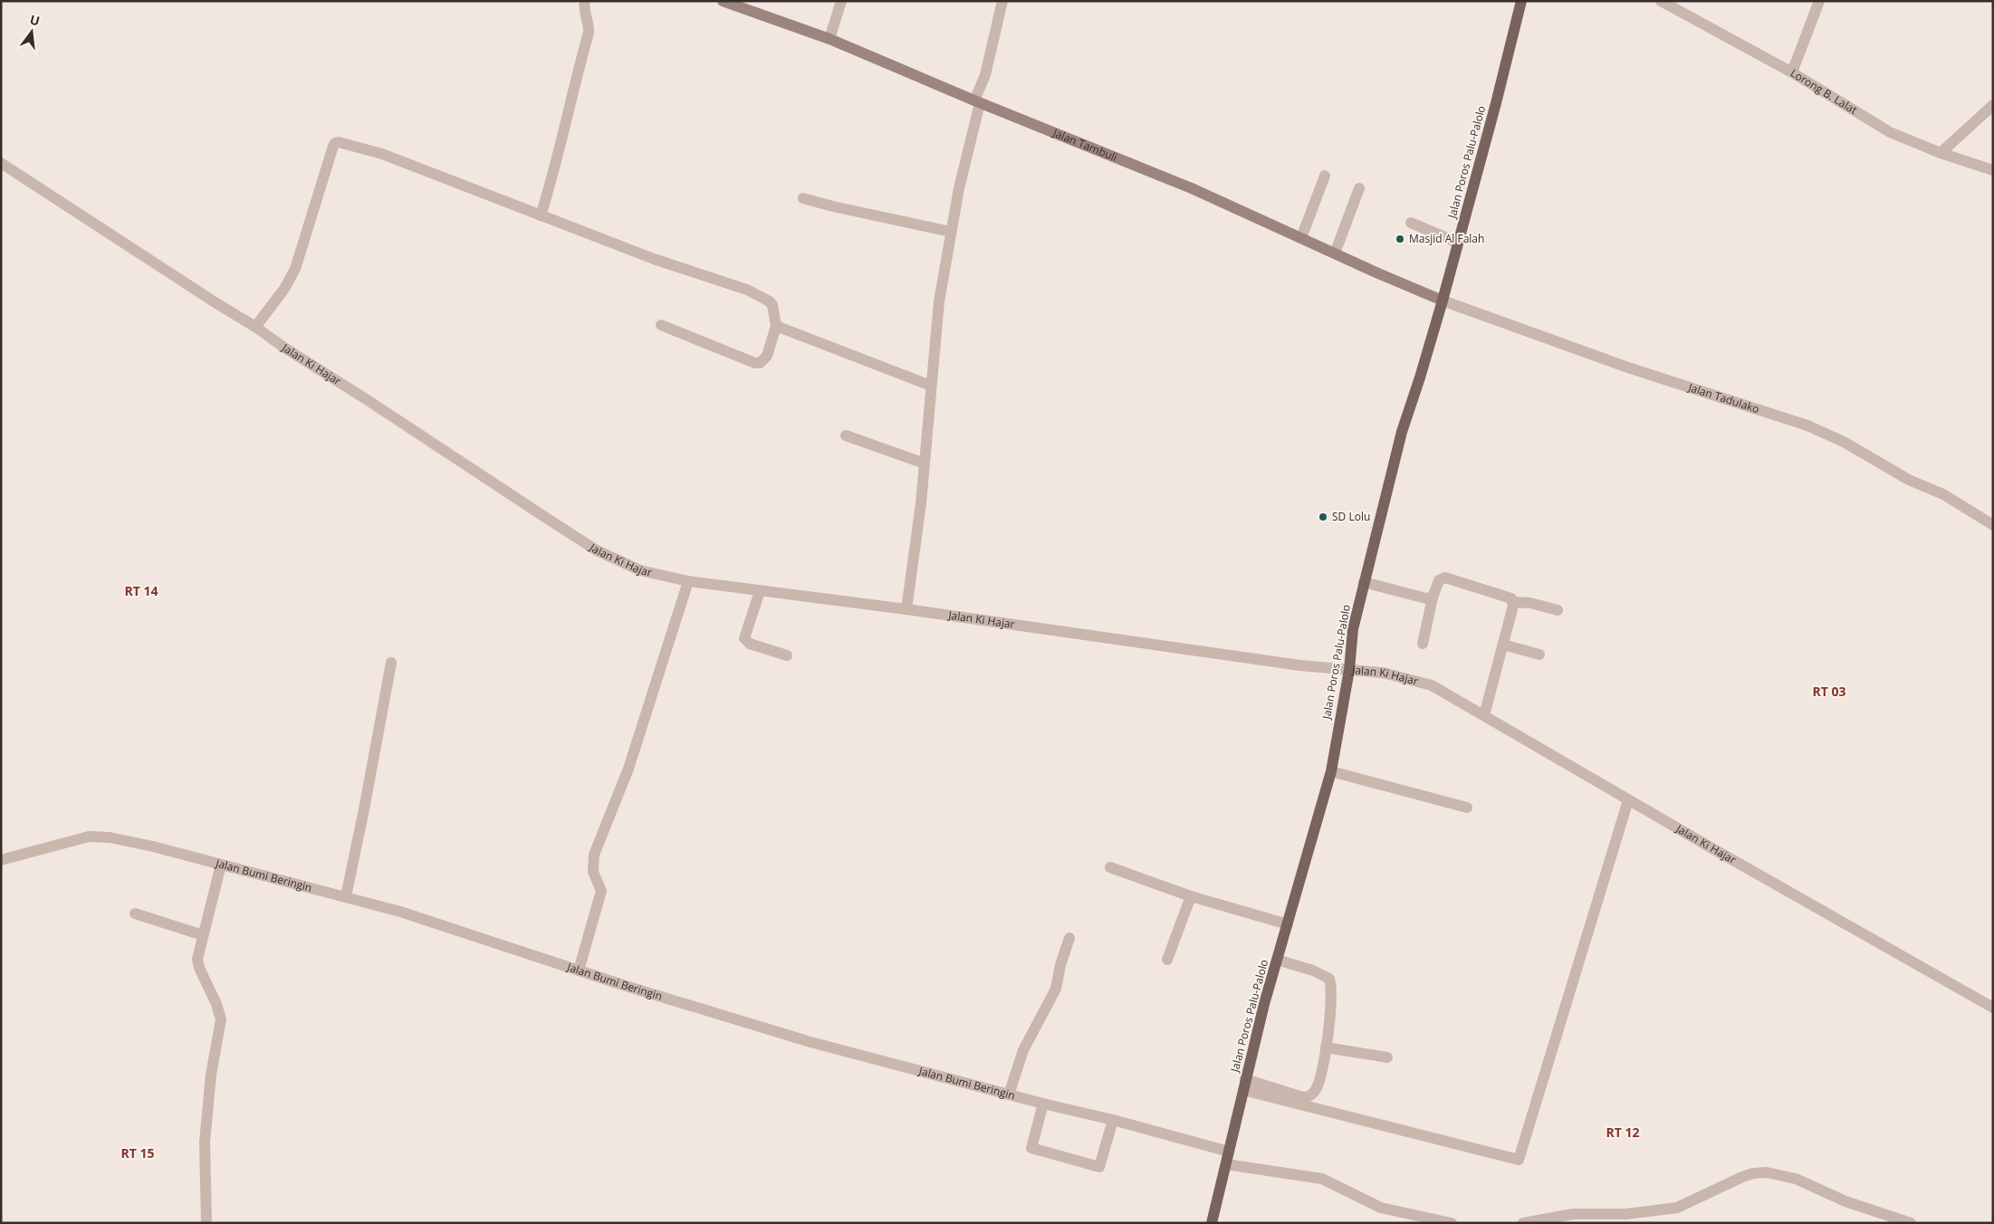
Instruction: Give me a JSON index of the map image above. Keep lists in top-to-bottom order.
{
  "streets": {
    "main road": ["Jalan Poros Palu-Palolo"],
    "street": [
      "Lorong B. Lalat",
      "Jalan Tambuli",
      "Jalan Ki Hajar",
      "Jalan Tadulako",
      "Jalan Bumi Beringin"
    ]
  },
  "crossings": [
    ["Jalan Tambuli", "Jalan Poros Palu-Palolo"],
    ["Jalan Tambuli", "Jalan Tadulako"],
    ["Jalan Poros Palu-Palolo", "Jalan Ki Hajar"],
    ["Jalan Poros Palu-Palolo", "Jalan Tadulako"],
    ["Jalan Poros Palu-Palolo", "Jalan Bumi Beringin"]
  ],
  "districts": [
    "RT 14",
    "RT 03",
    "RT 12",
    "RT 15"
  ],
  "places": ["Masjid Al Falah", "SD Lolu"],
  "north": "top"
}
